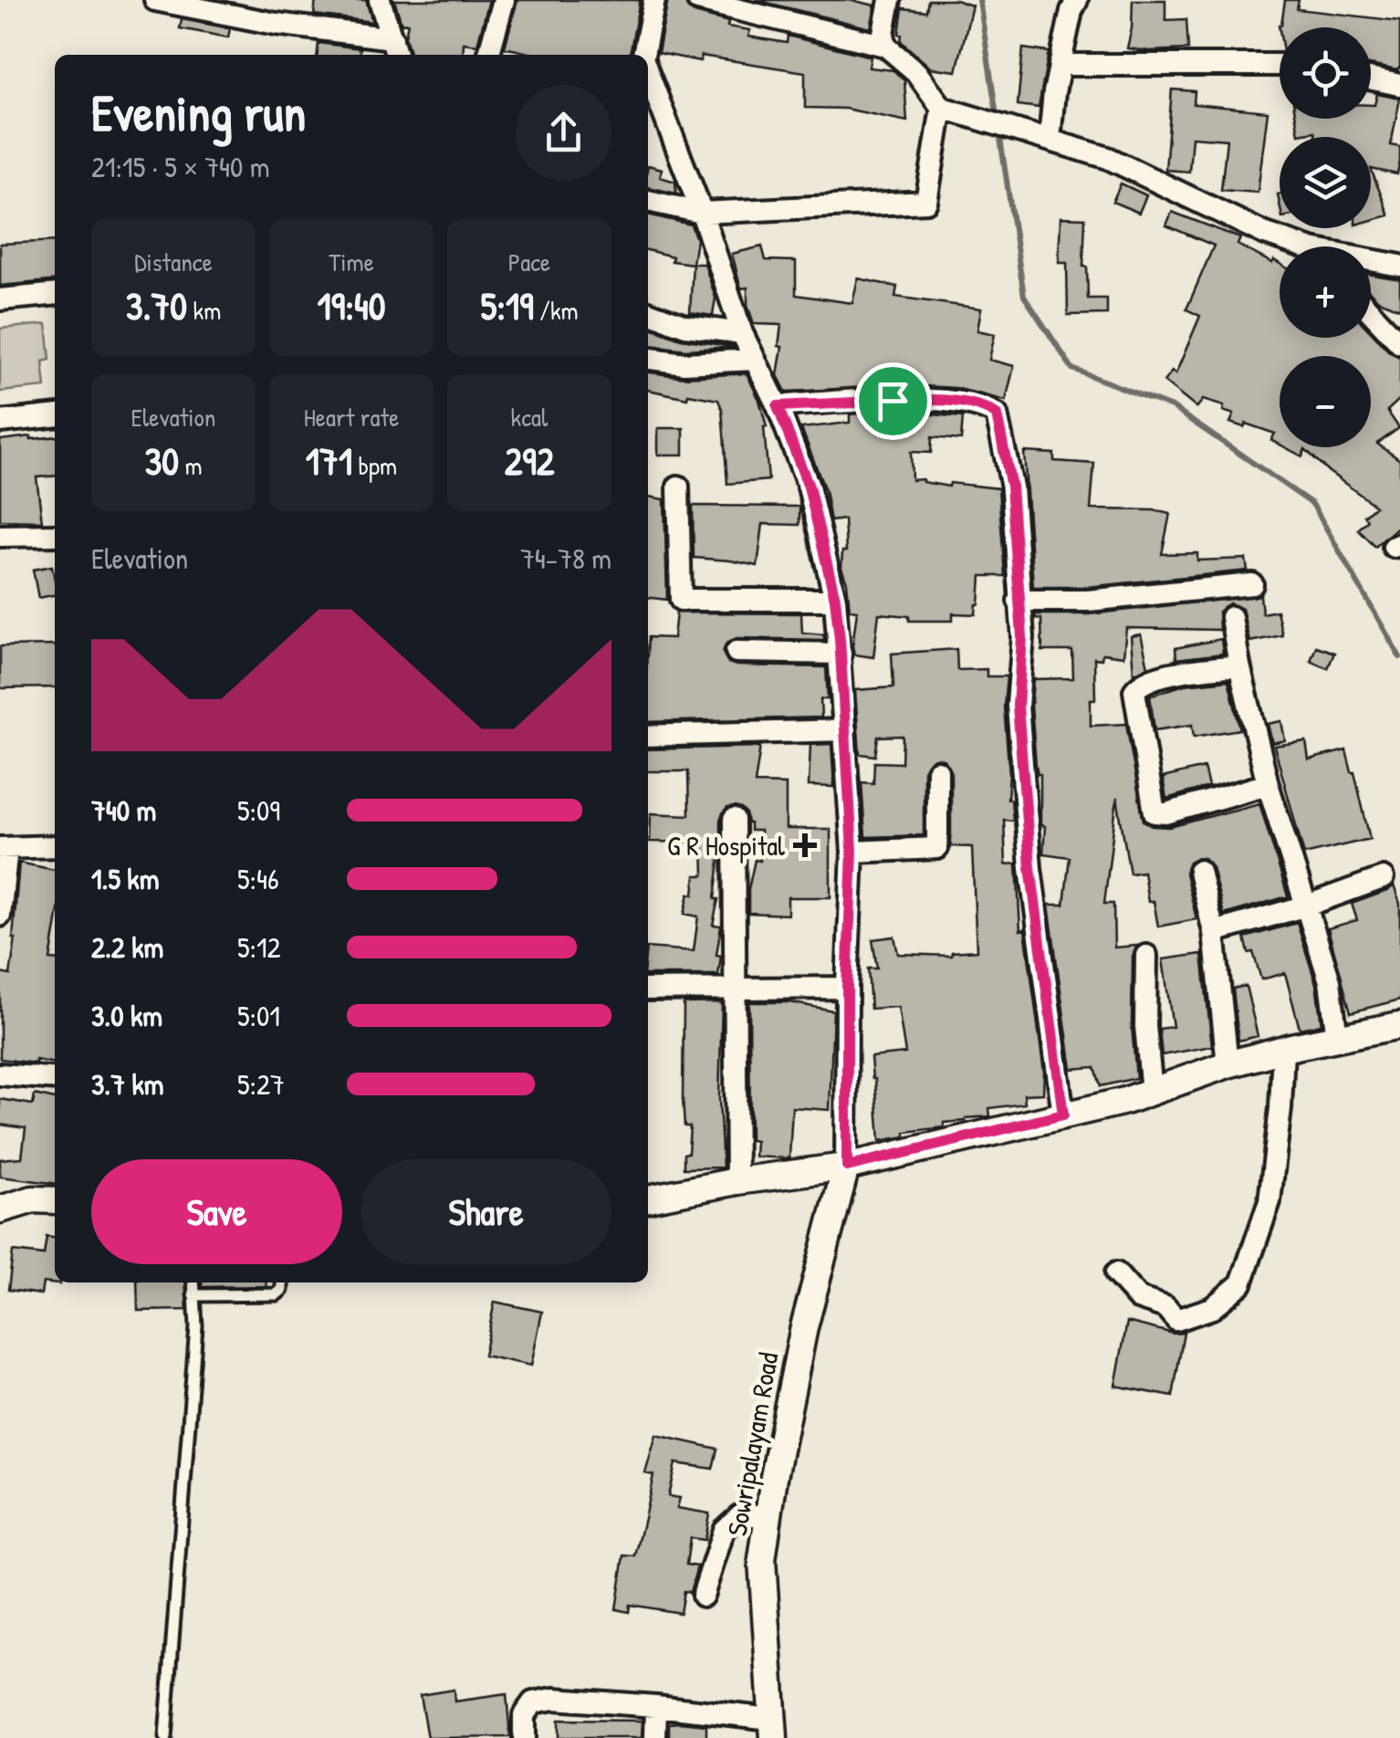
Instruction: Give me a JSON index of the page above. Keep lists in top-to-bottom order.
{
  "streets": {
    "street": ["Sowripalayam Road"]
  },
  "places": {
    "health": ["G R Hospital"]
  },
  "page": {
    "map_buttons": ["+", "−"],
    "heading": ["Evening run", "21:15 · 5 × 740 m"],
    "stats": [
      ["Distance", "3.70 km"],
      ["Time", "19:40"],
      ["Pace", "5:19 /km"],
      ["Elevation", "30 m"],
      ["Heart rate", "171 bpm"],
      ["kcal", "292"]
    ],
    "chart": ["Elevation", "74–78 m"],
    "list": [
      {
        "name": "740 m",
        "note": "5:09"
      },
      {
        "name": "1.5 km",
        "note": "5:46"
      },
      {
        "name": "2.2 km",
        "note": "5:12"
      },
      {
        "name": "3.0 km",
        "note": "5:01"
      },
      {
        "name": "3.7 km",
        "note": "5:27"
      }
    ],
    "buttons": ["Save", "Share"]
  }
}
